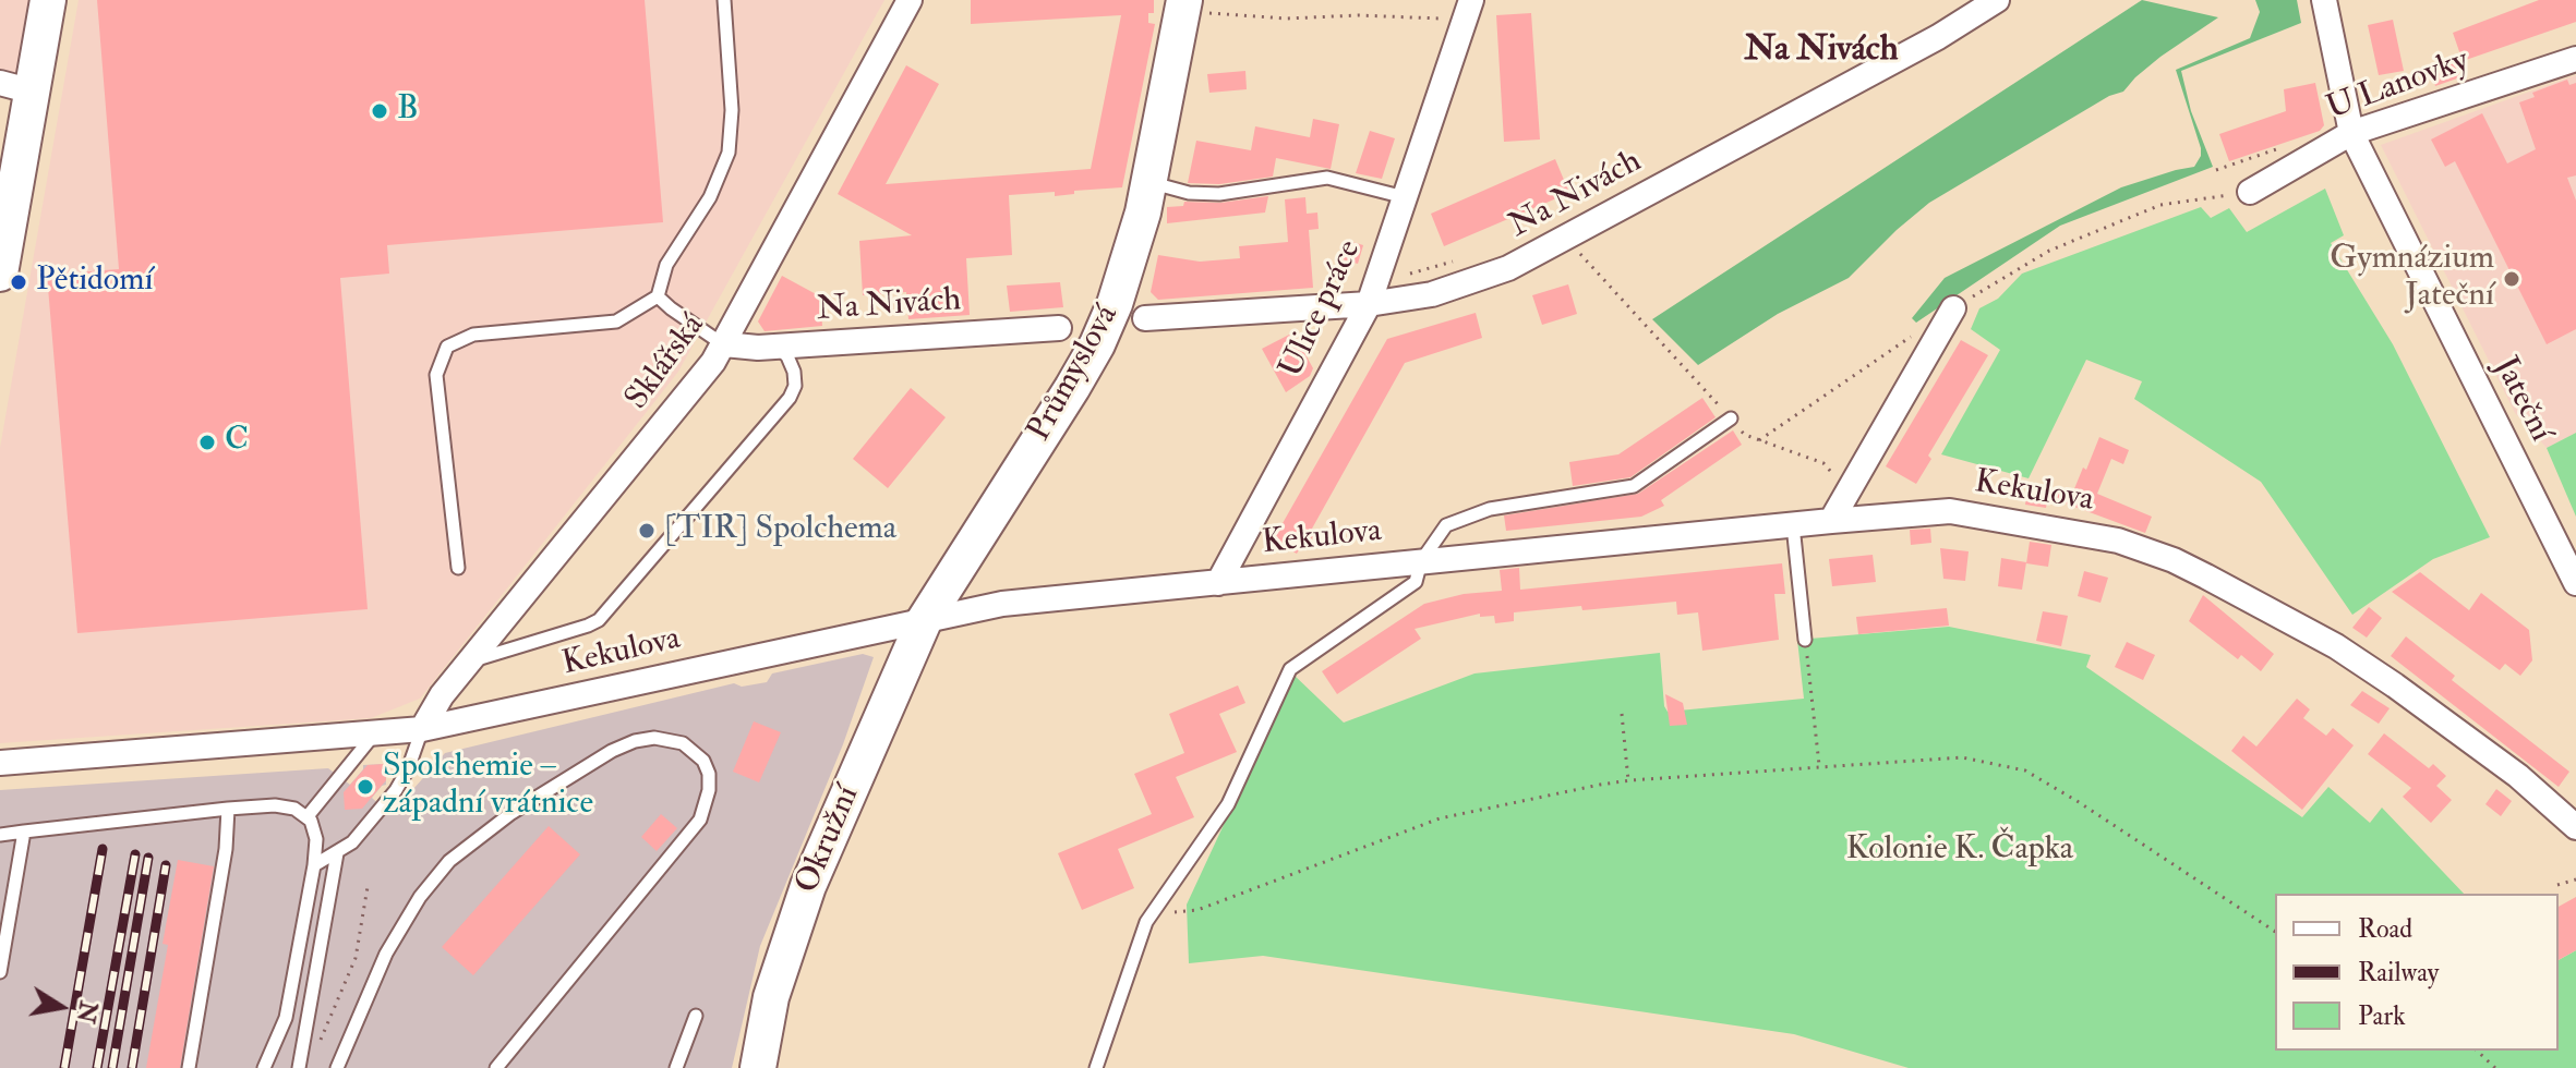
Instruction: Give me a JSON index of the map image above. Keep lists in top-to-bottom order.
{
  "streets": {
    "street": [
      "U Lanovky",
      "Na Nivách",
      "Ulice práce",
      "Sklářská",
      "Průmyslová",
      "Jateční",
      "Kekulova",
      "Okružní"
    ]
  },
  "crossings": [
    ["U Lanovky", "Jateční"],
    ["Na Nivách", "Ulice práce"],
    ["Na Nivách", "Sklářská"],
    ["Ulice práce", "Kekulova"],
    ["Sklářská", "Kekulova"],
    ["Průmyslová", "Kekulova"],
    ["Průmyslová", "Okružní"],
    ["Kekulova", "Okružní"]
  ],
  "districts": ["Na Nivách"],
  "parks": ["Kolonie K. Čapka"],
  "places": [
    "B",
    "Gymnázium Jateční",
    "Pětidomí",
    "C",
    "[TIR] Spolchema",
    "Spolchemie – západní vrátnice"
  ],
  "legend": ["Road", "Railway", "Park"],
  "north": "right"
}
